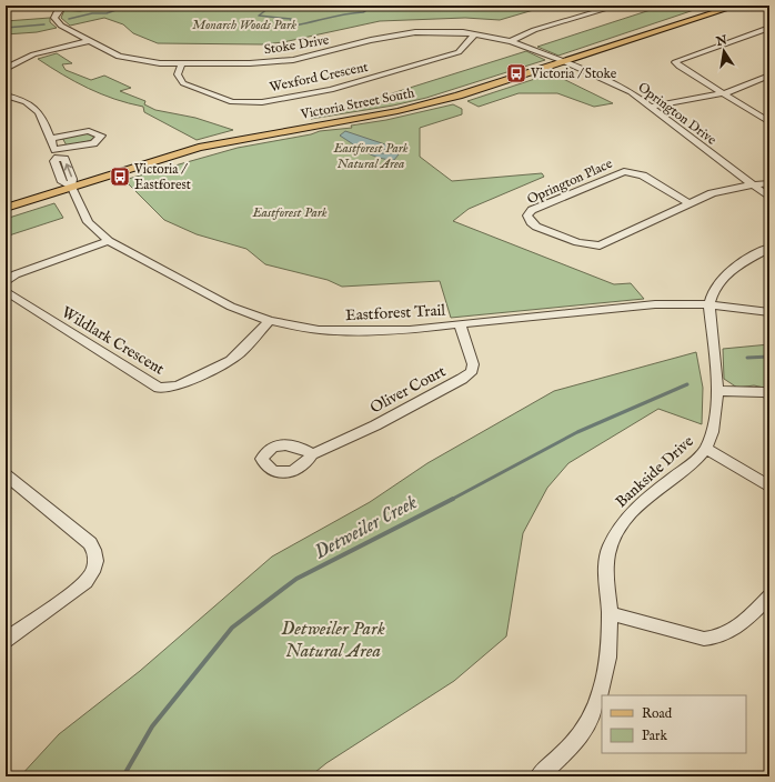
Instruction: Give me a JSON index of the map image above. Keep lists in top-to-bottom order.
{
  "streets": {
    "main road": ["Victoria Street South"],
    "street": [
      "Stoke Drive",
      "Wexford Crescent",
      "Oprington Drive",
      "Oprington Place",
      "Eastforest Trail",
      "Wildlark Crescent",
      "Oliver Court",
      "Bankside Drive"
    ]
  },
  "crossings": [
    ["Stoke Drive", "Wexford Crescent"],
    ["Stoke Drive", "Victoria Street South"],
    ["Stoke Drive", "Oprington Drive"],
    ["Victoria Street South", "Oprington Drive"],
    ["Victoria Street South", "Eastforest Trail"],
    ["Oprington Drive", "Oprington Place"],
    ["Eastforest Trail", "Wildlark Crescent"],
    ["Eastforest Trail", "Oliver Court"],
    ["Eastforest Trail", "Bankside Drive"]
  ],
  "water": ["Detweiler Creek"],
  "parks": [
    "Monarch Woods Park",
    "Eastforest Park Natural Area",
    "Eastforest Park",
    "Detweiler Park Natural Area"
  ],
  "places": {
    "bus stop": ["Victoria / Stoke", "Victoria / Eastforest"]
  },
  "legend": ["Road", "Park"],
  "north": "top"
}
